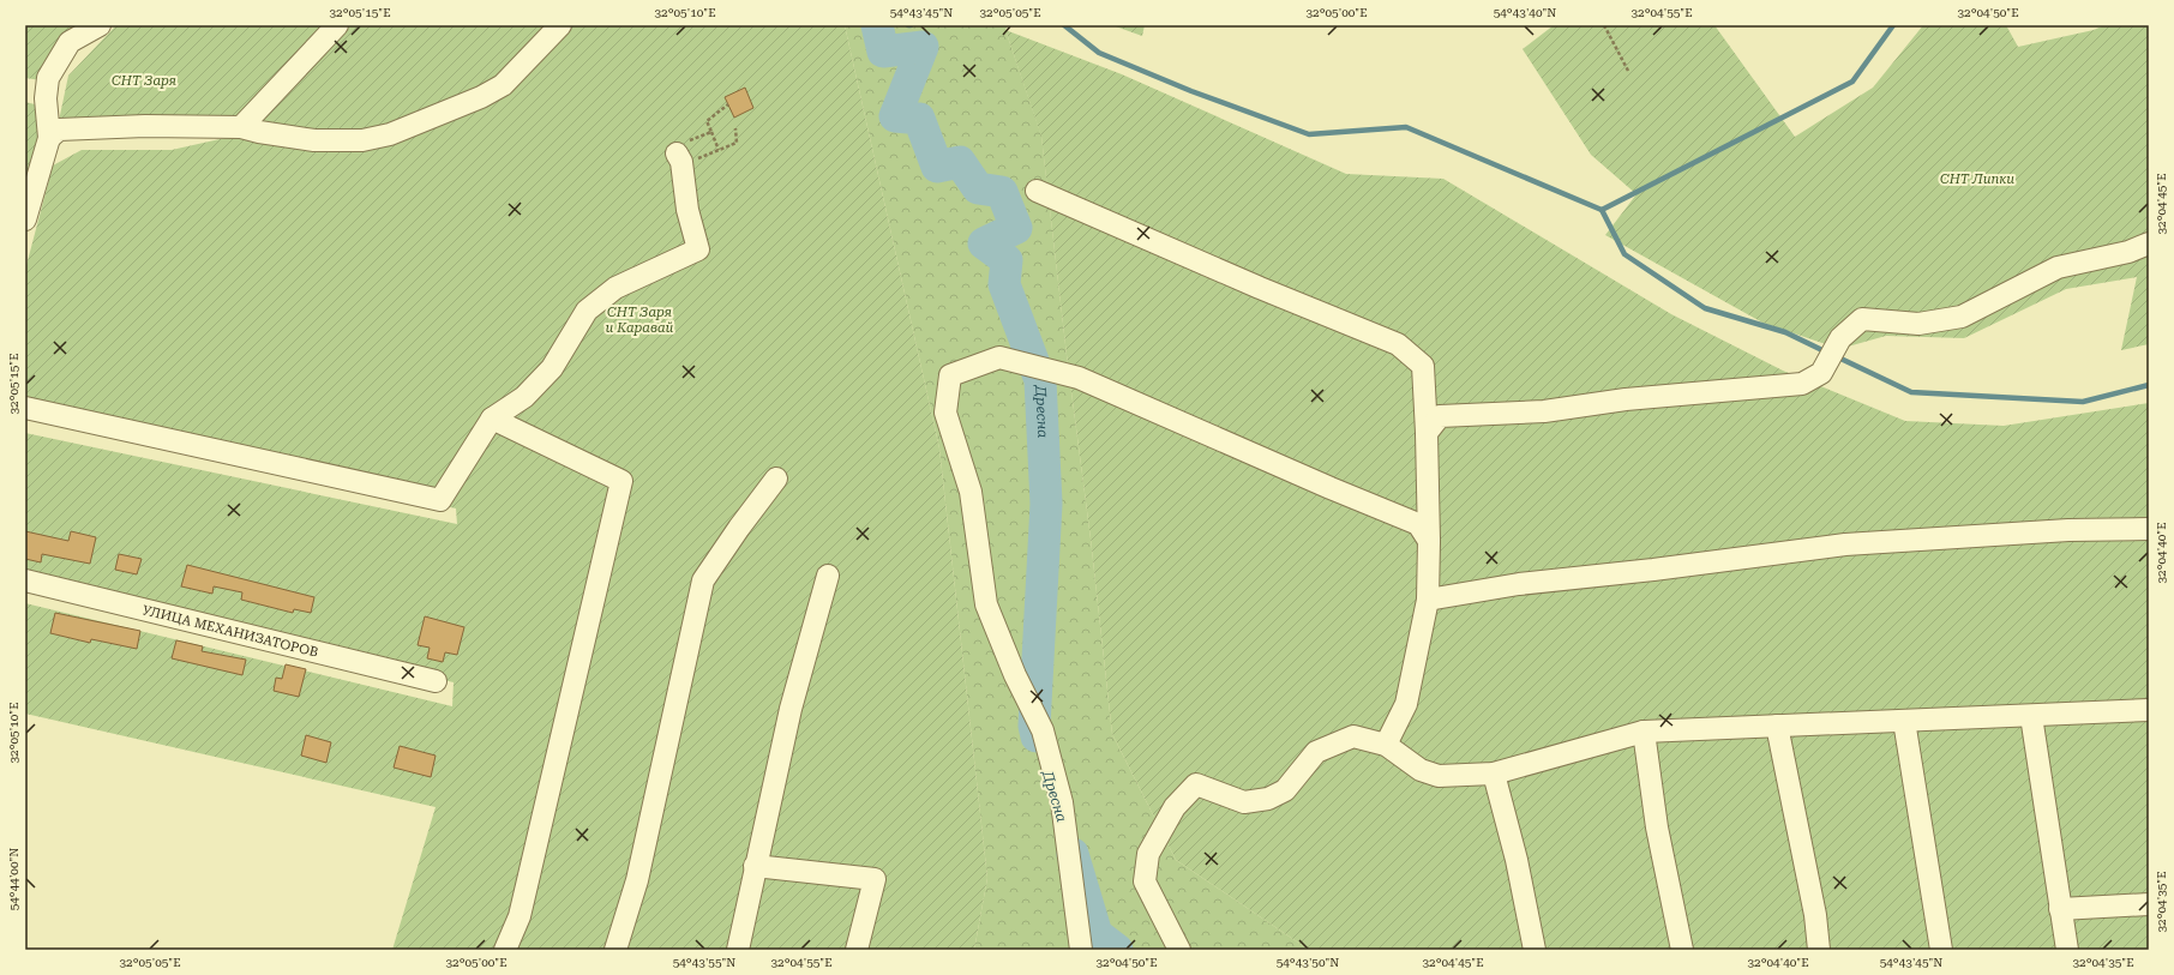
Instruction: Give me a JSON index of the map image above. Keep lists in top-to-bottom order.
{
  "streets": {
    "street": ["УЛИЦА МЕХАНИЗАТОРОВ"]
  },
  "water": ["Дресна"],
  "parks": ["СНТ Заря", "СНТ Липки", "СНТ Заря и Каравай"],
  "coordinates": [
    "32°05'15\"E",
    "32°05'10\"E",
    "54°43'45\"N",
    "32°05'05\"E",
    "32°05'00\"E",
    "54°43'40\"N",
    "32°04'55\"E",
    "32°04'50\"E",
    "32°04'45\"E",
    "32°04'40\"E",
    "54°44'00\"N",
    "32°04'35\"E",
    "54°43'55\"N",
    "54°43'50\"N"
  ]
}
